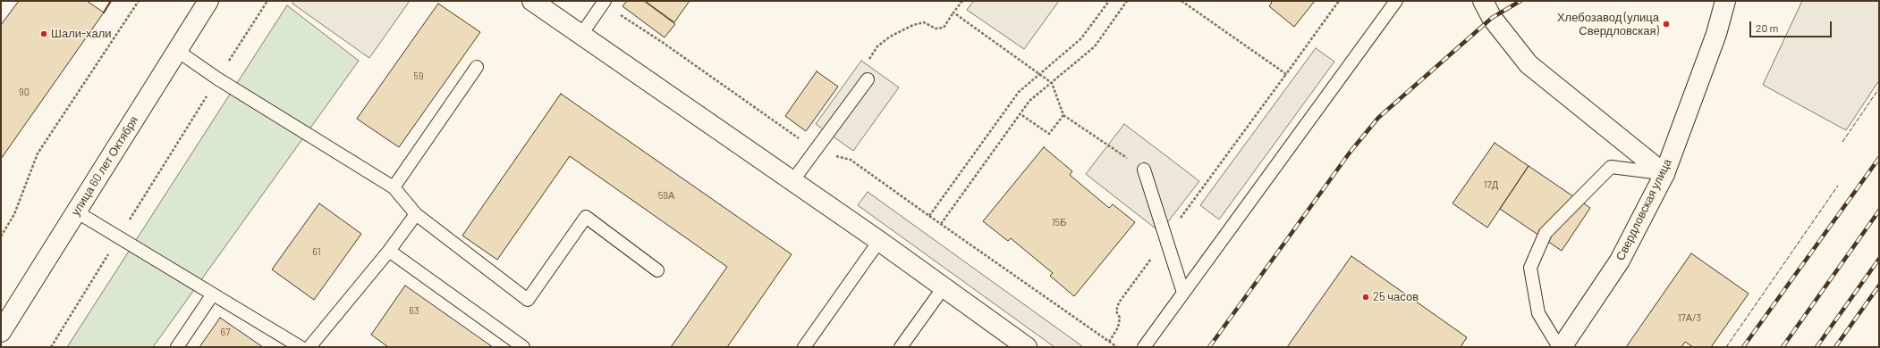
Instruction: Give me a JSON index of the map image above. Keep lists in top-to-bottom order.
{
  "streets": {
    "main road": ["улица 60 лет Октября", "Свердловская улица"]
  },
  "places": ["Хлебозавод (улица Свердловская)", "Шали-хали", "25 часов"],
  "house_numbers": [
    "59",
    "90",
    "17Д",
    "59А",
    "15Б",
    "61",
    "63",
    "17А/3",
    "67"
  ],
  "scale_bar": "20 m"
}
